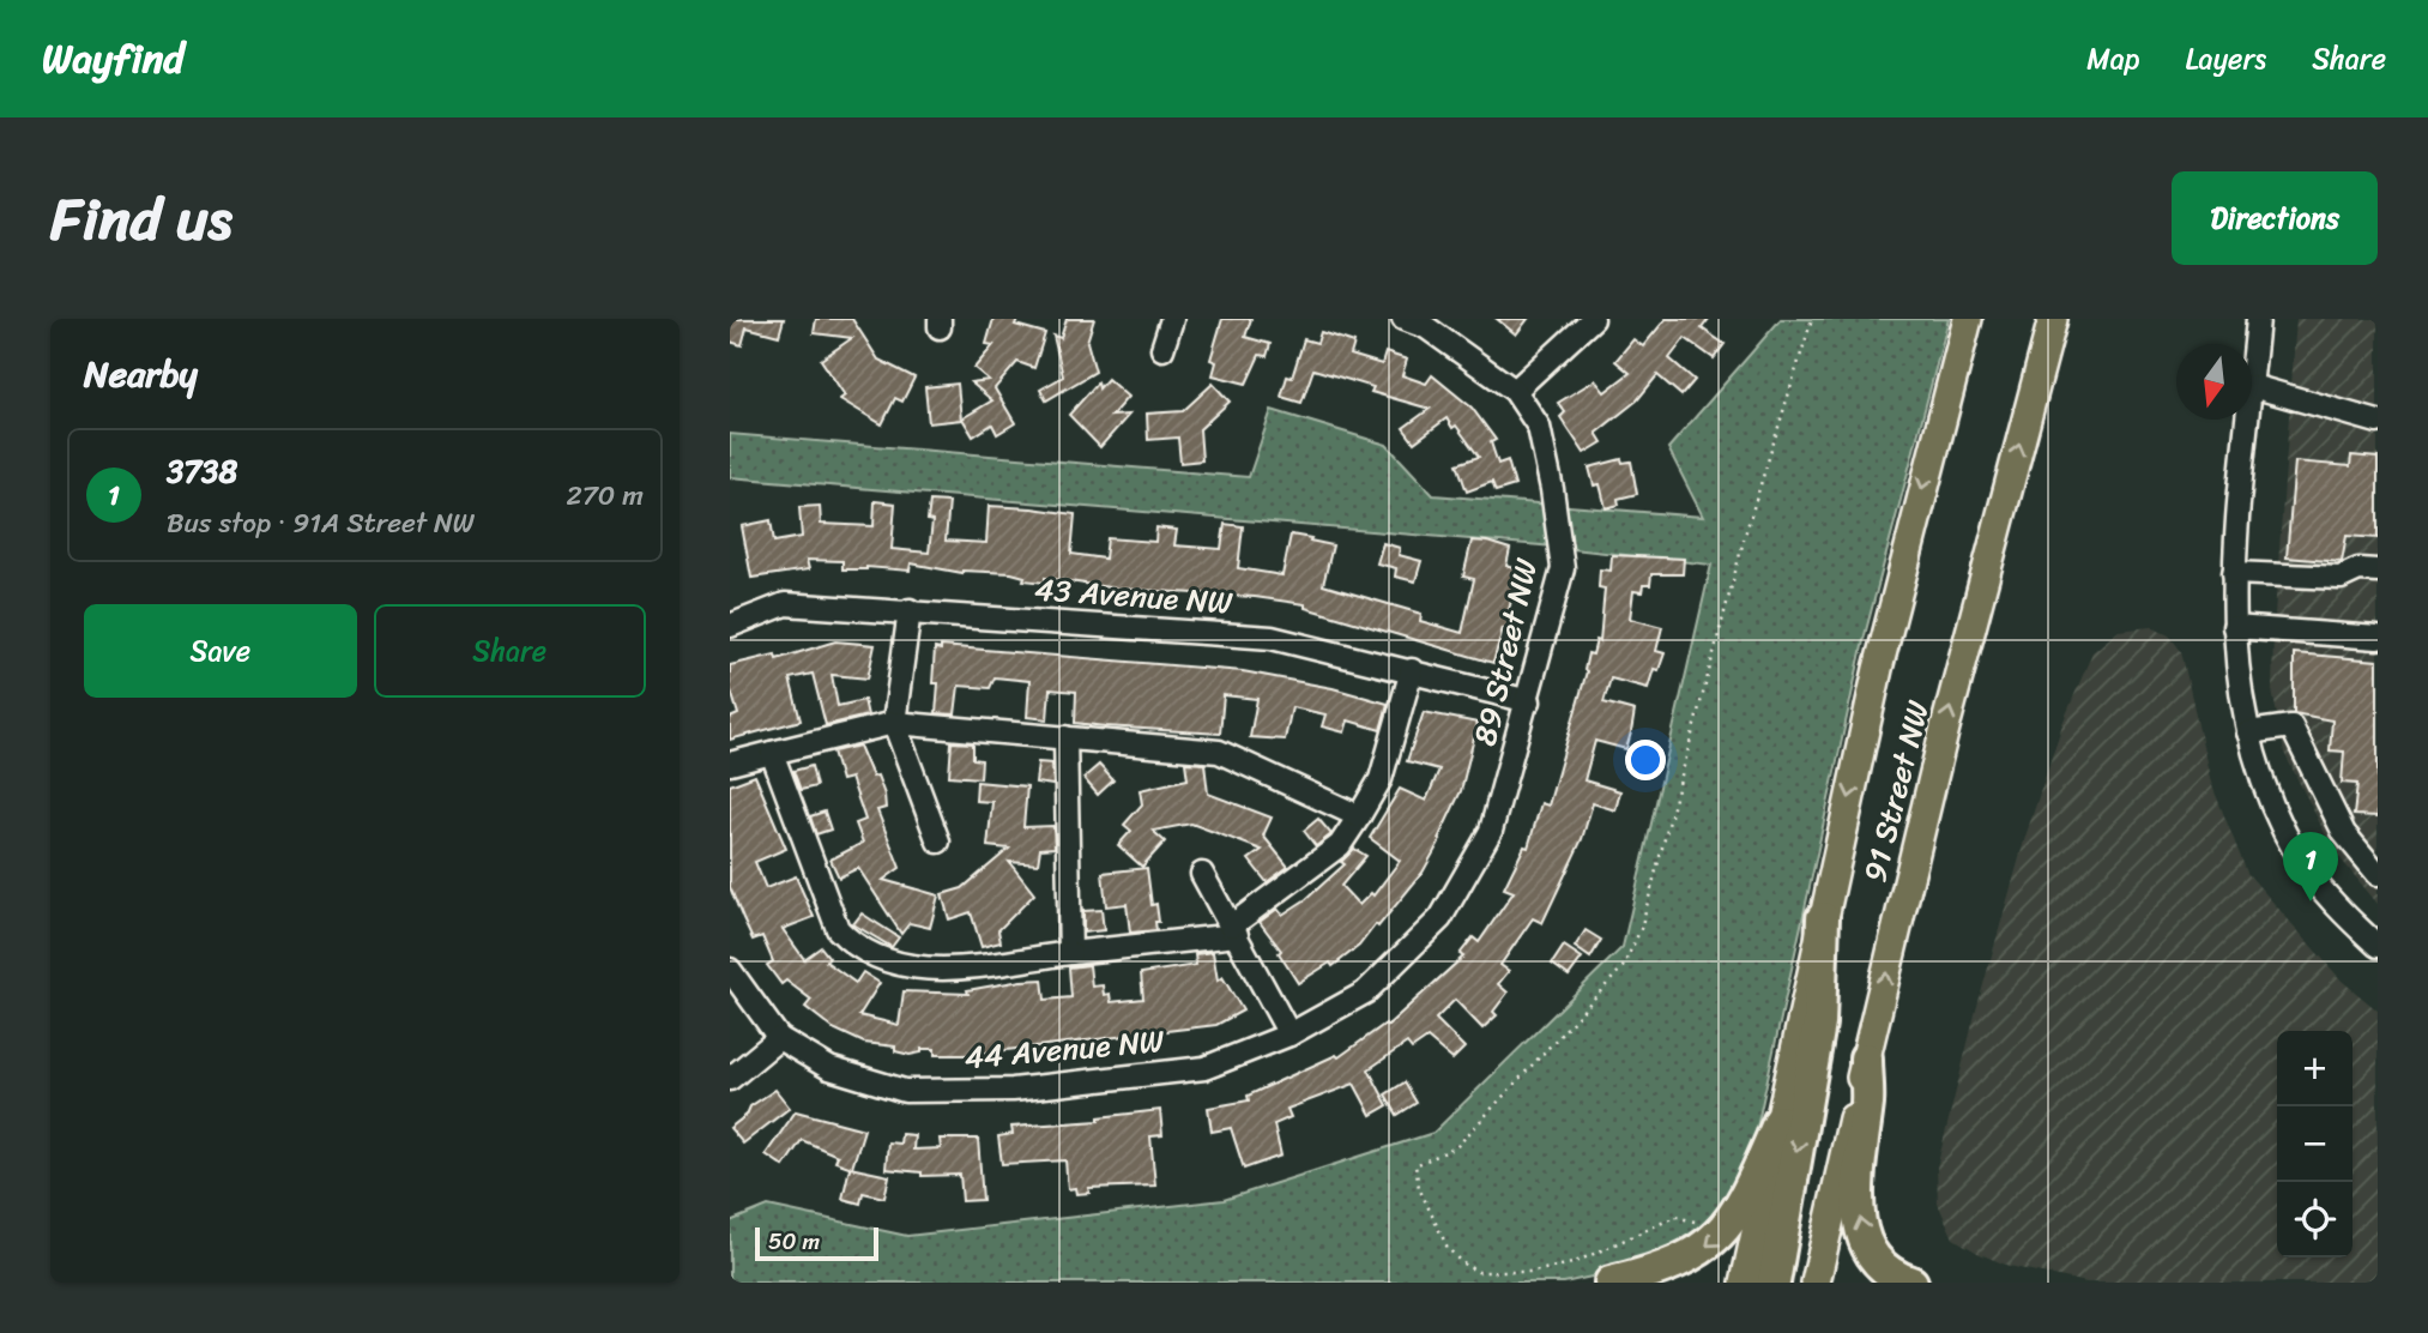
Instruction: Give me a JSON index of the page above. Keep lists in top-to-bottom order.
{
  "streets": {
    "main road": ["91 Street NW"],
    "street": ["43 Avenue NW", "89 Street NW", "44 Avenue NW"]
  },
  "crossings": [
    ["43 Avenue NW", "89 Street NW"],
    ["89 Street NW", "44 Avenue NW"]
  ],
  "scale_bar": "50 m",
  "north": "bottom",
  "page": {
    "header": "Wayfind",
    "nav": ["Map", "Layers", "Share"],
    "title": "Find us",
    "buttons": [
      "Directions",
      ["Save", "Share"]
    ],
    "heading": "Nearby",
    "list": [
      {
        "mark": "1",
        "name": "3738",
        "note": "Bus stop · 91A Street NW",
        "value": "270 m"
      }
    ],
    "pins": "1",
    "map_buttons": ["+", "−"],
    "scale": "50 m"
  }
}
